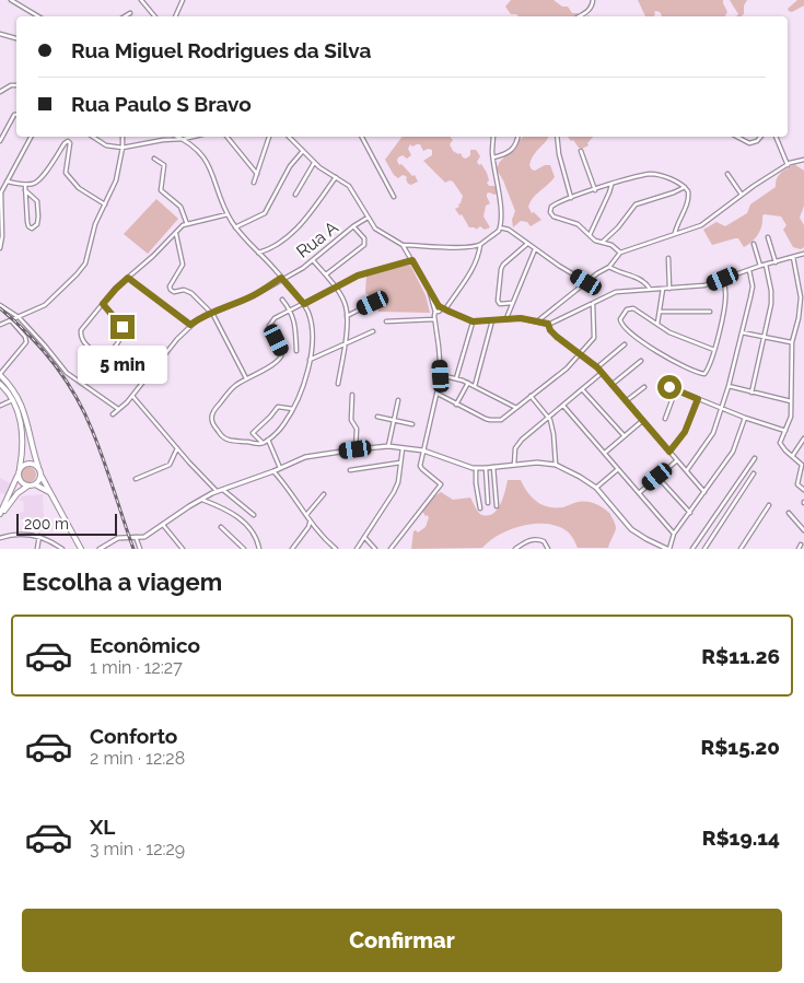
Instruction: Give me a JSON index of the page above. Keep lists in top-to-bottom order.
{
  "streets": {
    "street": ["Rua A"]
  },
  "scale_bar": "200 m",
  "page": {
    "banner": ["Rua Miguel Rodrigues da Silva", "Rua Paulo S Bravo"],
    "bubble": "5 min",
    "scale": "200 m",
    "heading": "Escolha a viagem",
    "list": [
      {
        "name": "Econômico",
        "note": "1 min · 12:27",
        "value": "R$11.26"
      },
      {
        "name": "Conforto",
        "note": "2 min · 12:28",
        "value": "R$15.20"
      },
      {
        "name": "XL",
        "note": "3 min · 12:29",
        "value": "R$19.14"
      }
    ],
    "buttons": "Confirmar"
  }
}
